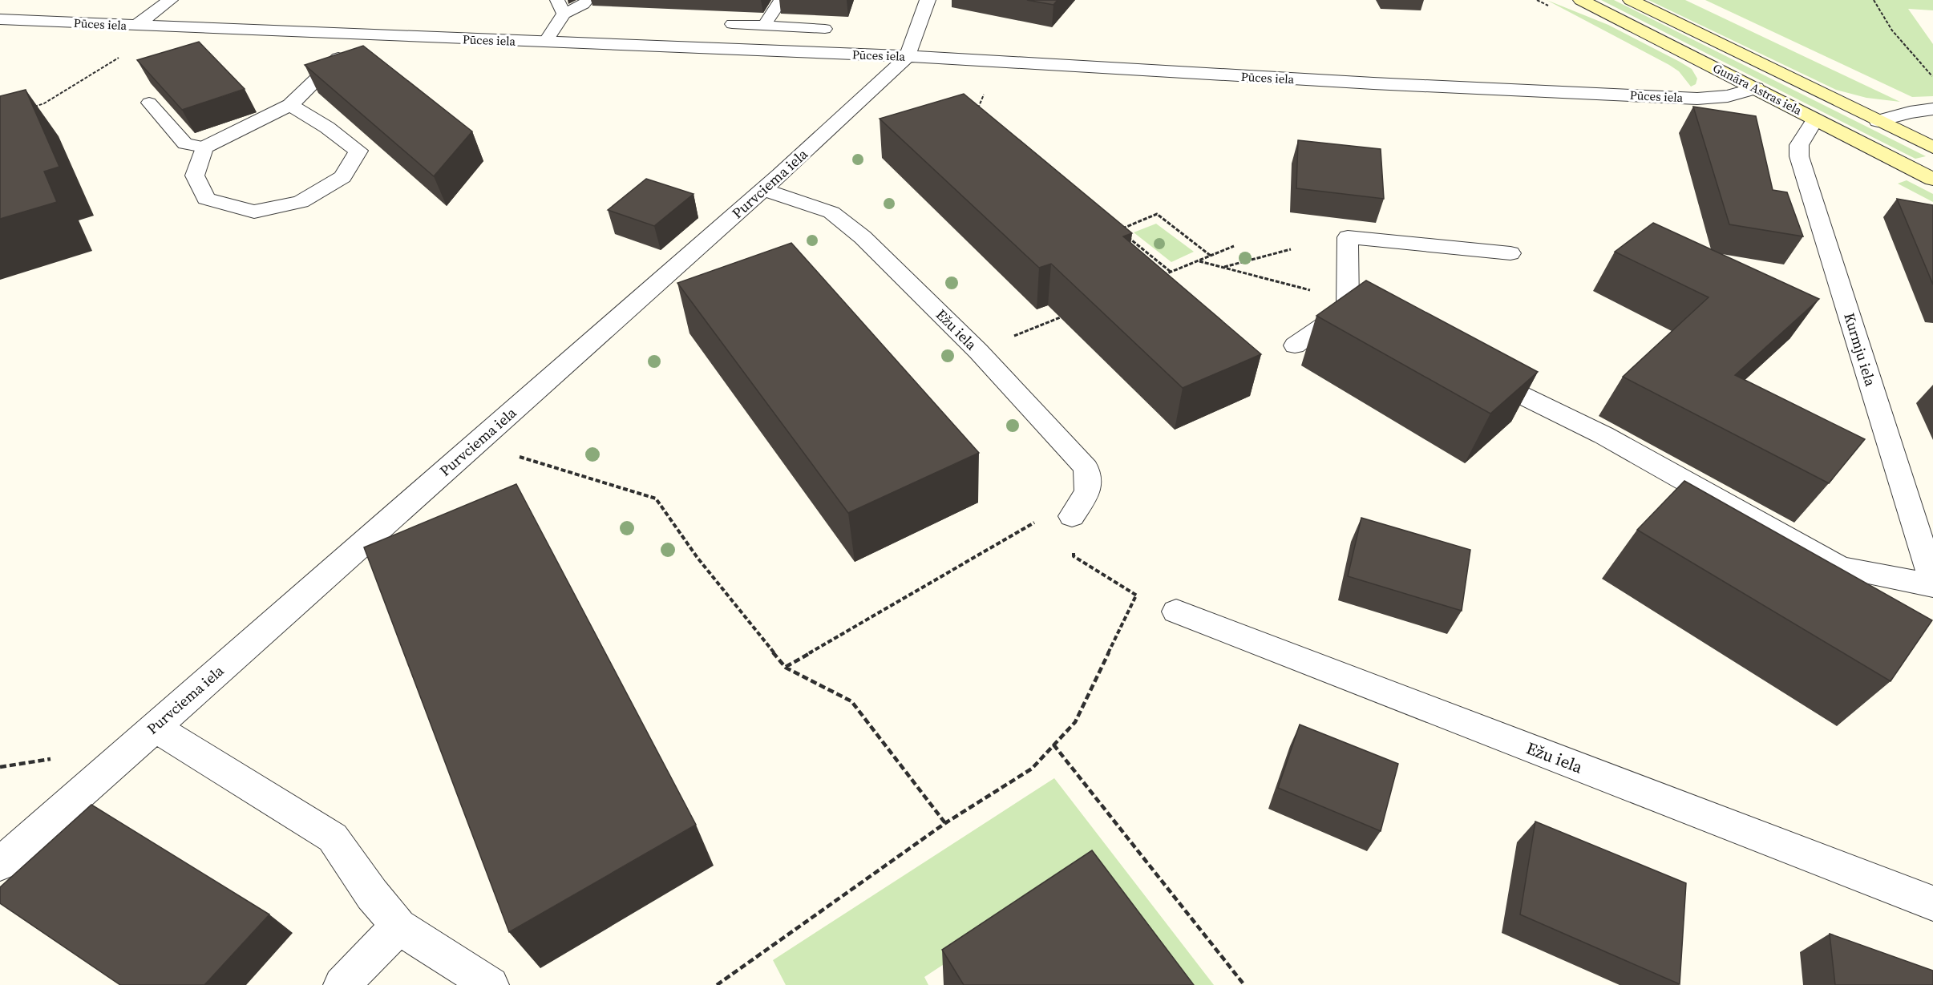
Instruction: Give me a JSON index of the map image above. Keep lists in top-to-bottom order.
{
  "streets": {
    "main road": ["Gunāra Astras iela"],
    "street": [
      "Pūces iela",
      "Purvciema iela",
      "Ežu iela",
      "Kurmju iela"
    ]
  },
  "crossings": [
    ["Pūces iela", "Gunāra Astras iela"],
    ["Pūces iela", "Purvciema iela"],
    ["Gunāra Astras iela", "Kurmju iela"],
    ["Purvciema iela", "Ežu iela"]
  ]
}
